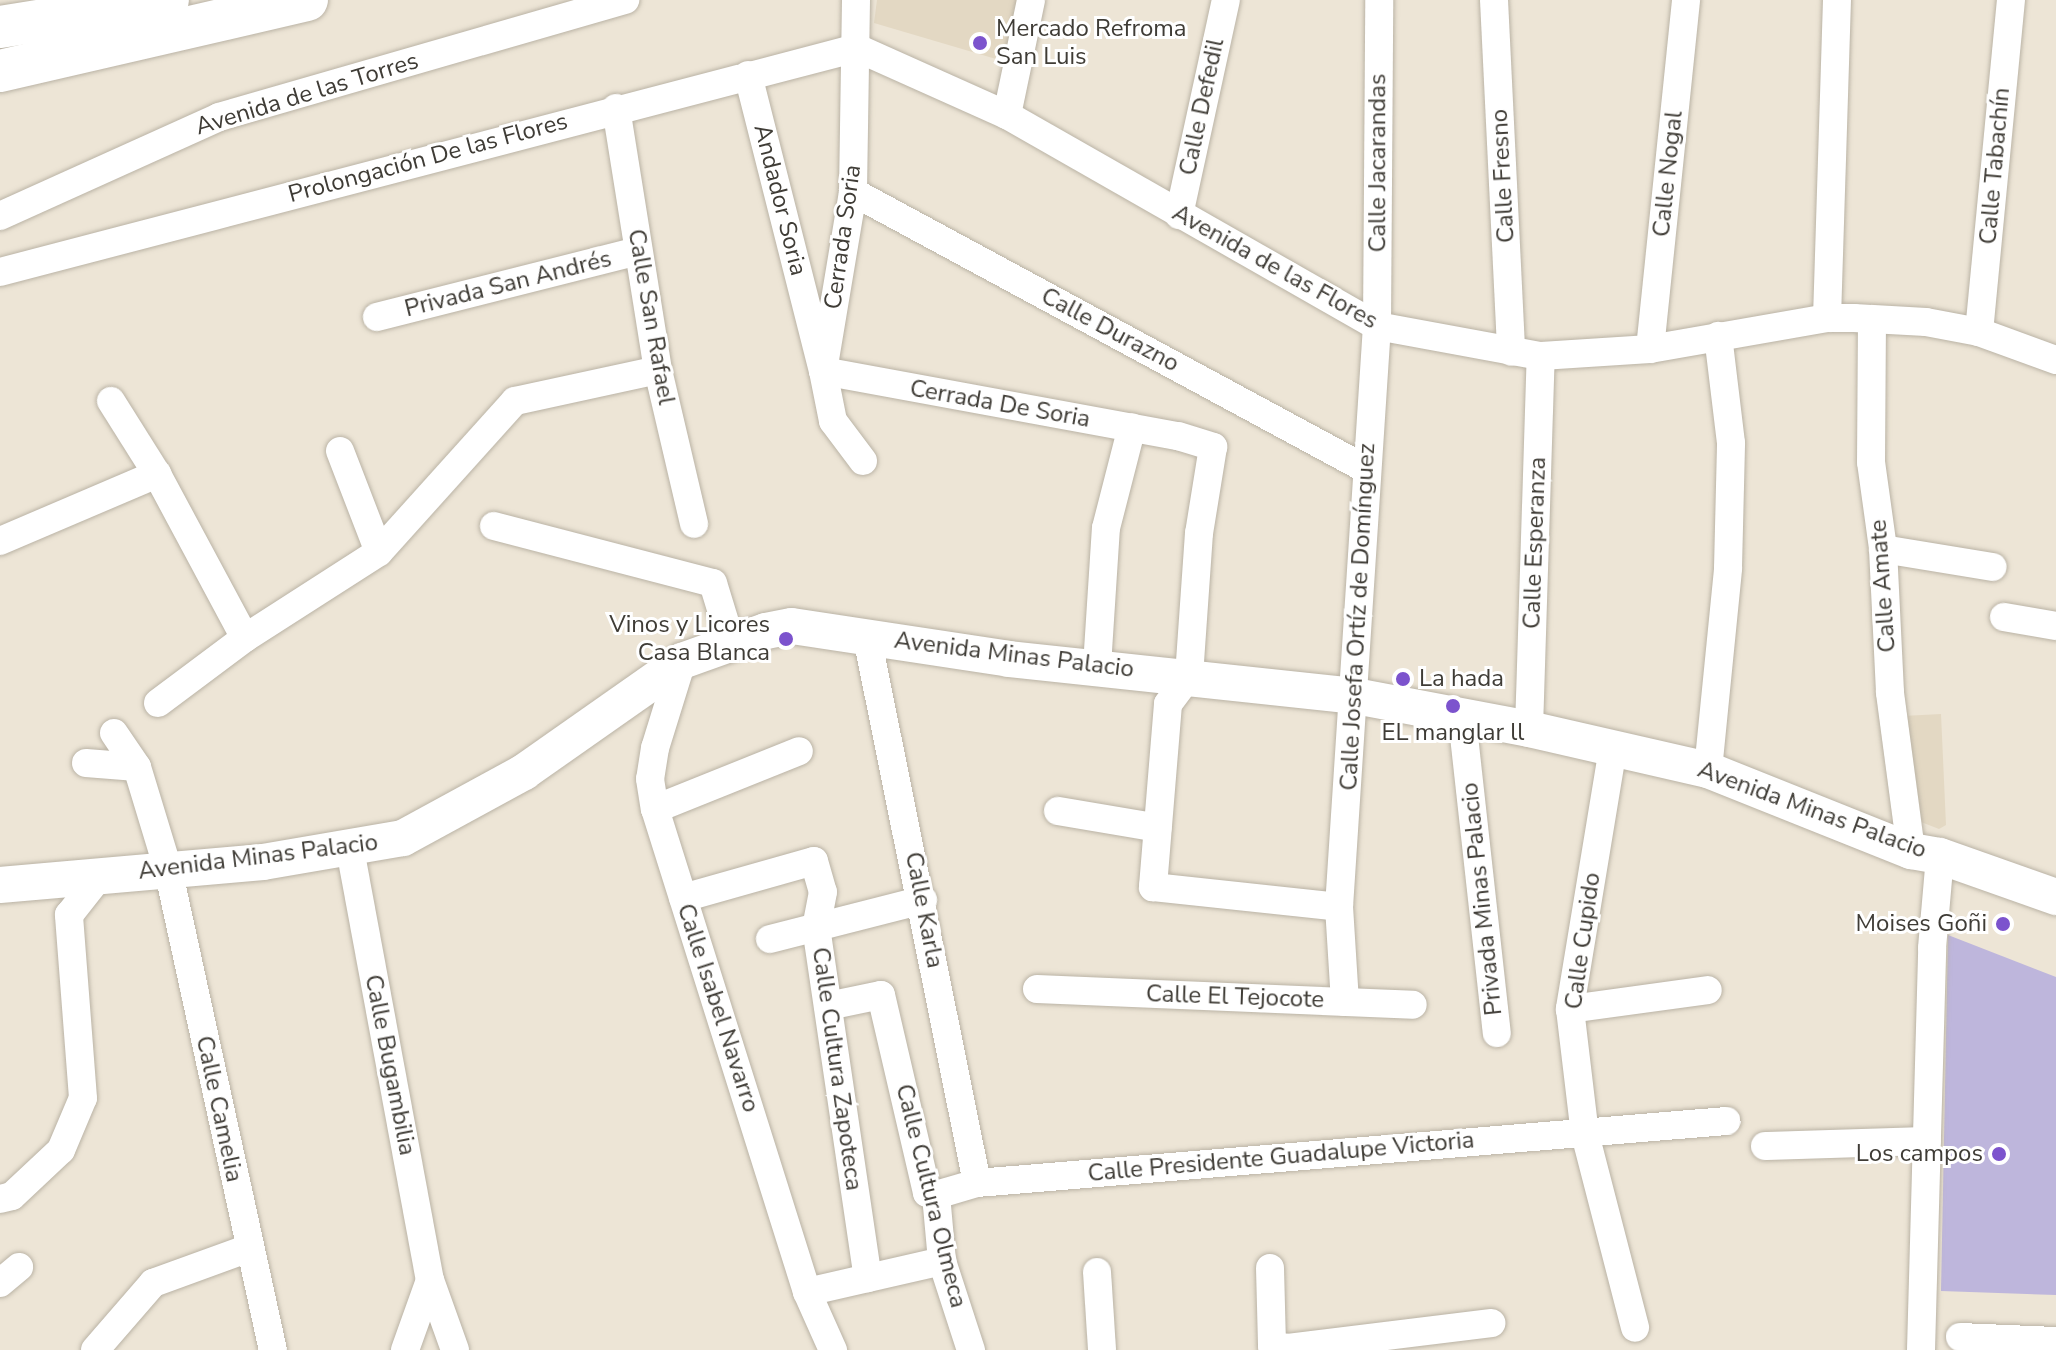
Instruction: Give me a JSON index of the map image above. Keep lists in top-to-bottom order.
{
  "streets": {
    "main road": ["Avenida Minas Palacio"],
    "street": [
      "Avenida de las Torres",
      "Calle Defedil",
      "Prolongación De las Flores",
      "Calle Jacarandas",
      "Calle Tabachín",
      "Calle Nogal",
      "Calle Fresno",
      "Andador Soria",
      "Cerrada Soria",
      "Avenida de las Flores",
      "Privada San Andrés",
      "Calle San Rafael",
      "Calle Durazno",
      "Cerrada De Soria",
      "Calle Esperanza",
      "Calle Amate",
      "Calle Josefa Ortíz de Domínguez",
      "Privada Minas Palacio",
      "Calle Karla",
      "Calle Cupido",
      "Calle El Tejocote",
      "Calle Isabel Navarro",
      "Calle Bugambilia",
      "Calle Cultura Zapoteca",
      "Calle Camelia",
      "Calle Presidente Guadalupe Victoria",
      "Calle Cultura Olmeca"
    ]
  },
  "crossings": [
    ["Calle Defedil", "Avenida de las Flores"],
    ["Prolongación De las Flores", "Andador Soria"],
    ["Prolongación De las Flores", "Cerrada Soria"],
    ["Prolongación De las Flores", "Avenida de las Flores"],
    ["Prolongación De las Flores", "Calle San Rafael"],
    ["Calle Jacarandas", "Avenida de las Flores"],
    ["Calle Jacarandas", "Calle Josefa Ortíz de Domínguez"],
    ["Calle Tabachín", "Avenida de las Flores"],
    ["Calle Nogal", "Avenida de las Flores"],
    ["Calle Fresno", "Avenida de las Flores"],
    ["Andador Soria", "Cerrada Soria"],
    ["Andador Soria", "Cerrada De Soria"],
    ["Cerrada Soria", "Avenida de las Flores"],
    ["Cerrada Soria", "Calle Durazno"],
    ["Cerrada Soria", "Cerrada De Soria"],
    ["Avenida de las Flores", "Calle Esperanza"],
    ["Avenida de las Flores", "Calle Amate"],
    ["Avenida de las Flores", "Calle Josefa Ortíz de Domínguez"],
    ["Privada San Andrés", "Calle San Rafael"],
    ["Calle Durazno", "Calle Josefa Ortíz de Domínguez"],
    ["Cerrada De Soria", "Avenida Minas Palacio"],
    ["Calle Esperanza", "Avenida Minas Palacio"],
    ["Calle Amate", "Avenida Minas Palacio"],
    ["Calle Josefa Ortíz de Domínguez", "Avenida Minas Palacio"],
    ["Calle Josefa Ortíz de Domínguez", "Calle El Tejocote"],
    ["Avenida Minas Palacio", "Privada Minas Palacio"],
    ["Avenida Minas Palacio", "Calle Karla"],
    ["Avenida Minas Palacio", "Calle Cupido"],
    ["Avenida Minas Palacio", "Calle Isabel Navarro"],
    ["Avenida Minas Palacio", "Calle Bugambilia"],
    ["Avenida Minas Palacio", "Calle Camelia"],
    ["Calle Karla", "Calle Presidente Guadalupe Victoria"],
    ["Calle Cupido", "Calle Presidente Guadalupe Victoria"],
    ["Calle Isabel Navarro", "Calle Cultura Zapoteca"],
    ["Calle Cultura Zapoteca", "Calle Cultura Olmeca"],
    ["Calle Presidente Guadalupe Victoria", "Calle Cultura Olmeca"]
  ],
  "places": [
    "Mercado Refroma San Luis",
    "Vinos y Licores Casa Blanca",
    "La hada",
    "EL manglar ll",
    "Moises Goñi",
    "Los campos"
  ]
}
